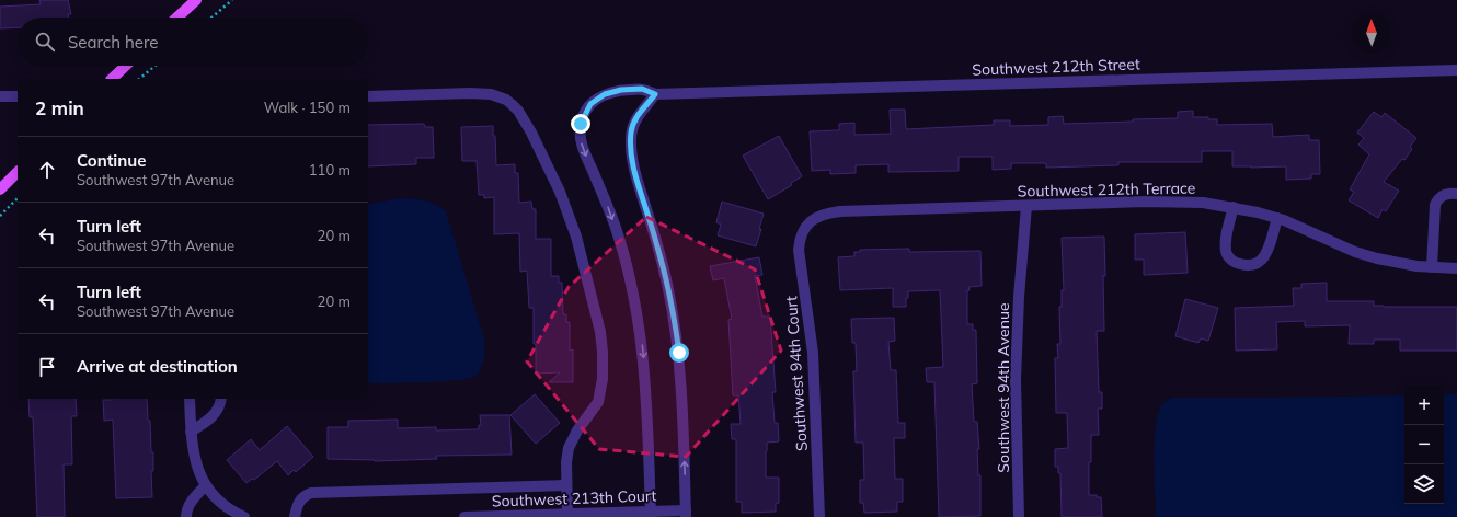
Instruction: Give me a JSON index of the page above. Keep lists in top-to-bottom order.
{
  "streets": {
    "street": [
      "Southwest 212th Street",
      "Southwest 212th Terrace",
      "Southwest 94th Court",
      "Southwest 94th Avenue",
      "Southwest 213th Court"
    ]
  },
  "crossings": [
    ["Southwest 212th Street", "Southwest 213th Court"],
    ["Southwest 212th Terrace", "Southwest 94th Court"],
    ["Southwest 212th Terrace", "Southwest 94th Avenue"]
  ],
  "north": "top",
  "page": {
    "search": "Search here",
    "heading": ["2 min", "Walk · 150 m"],
    "list": [
      ["Continue", "Southwest 97th Avenue", "110 m"],
      ["Turn left", "Southwest 97th Avenue", "20 m"],
      ["Turn left", "Southwest 97th Avenue", "20 m"],
      "Arrive at destination"
    ],
    "map_buttons": ["+", "−"]
  }
}
